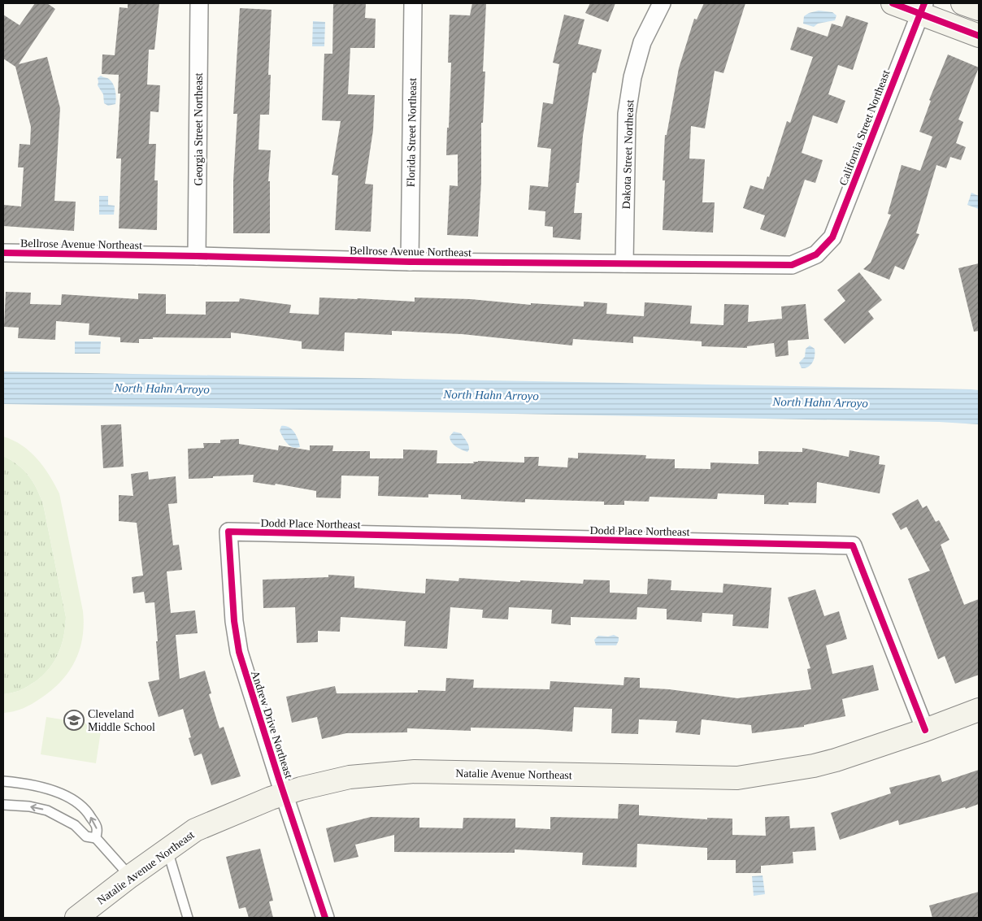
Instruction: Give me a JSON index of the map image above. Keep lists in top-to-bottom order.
{
  "streets": {
    "street": [
      "California Street Northeast",
      "Georgia Street Northeast",
      "Florida Street Northeast",
      "Dakota Street Northeast",
      "Bellrose Avenue Northeast",
      "Dodd Place Northeast",
      "Andrew Drive Northeast",
      "Natalie Avenue Northeast"
    ]
  },
  "crossings": [
    ["California Street Northeast", "Bellrose Avenue Northeast"],
    ["Georgia Street Northeast", "Bellrose Avenue Northeast"],
    ["Florida Street Northeast", "Bellrose Avenue Northeast"],
    ["Dakota Street Northeast", "Bellrose Avenue Northeast"],
    ["Dodd Place Northeast", "Andrew Drive Northeast"],
    ["Dodd Place Northeast", "Natalie Avenue Northeast"],
    ["Andrew Drive Northeast", "Natalie Avenue Northeast"]
  ],
  "water": ["North Hahn Arroyo"],
  "places": {
    "school or university": ["Cleveland Middle School"]
  }
}
